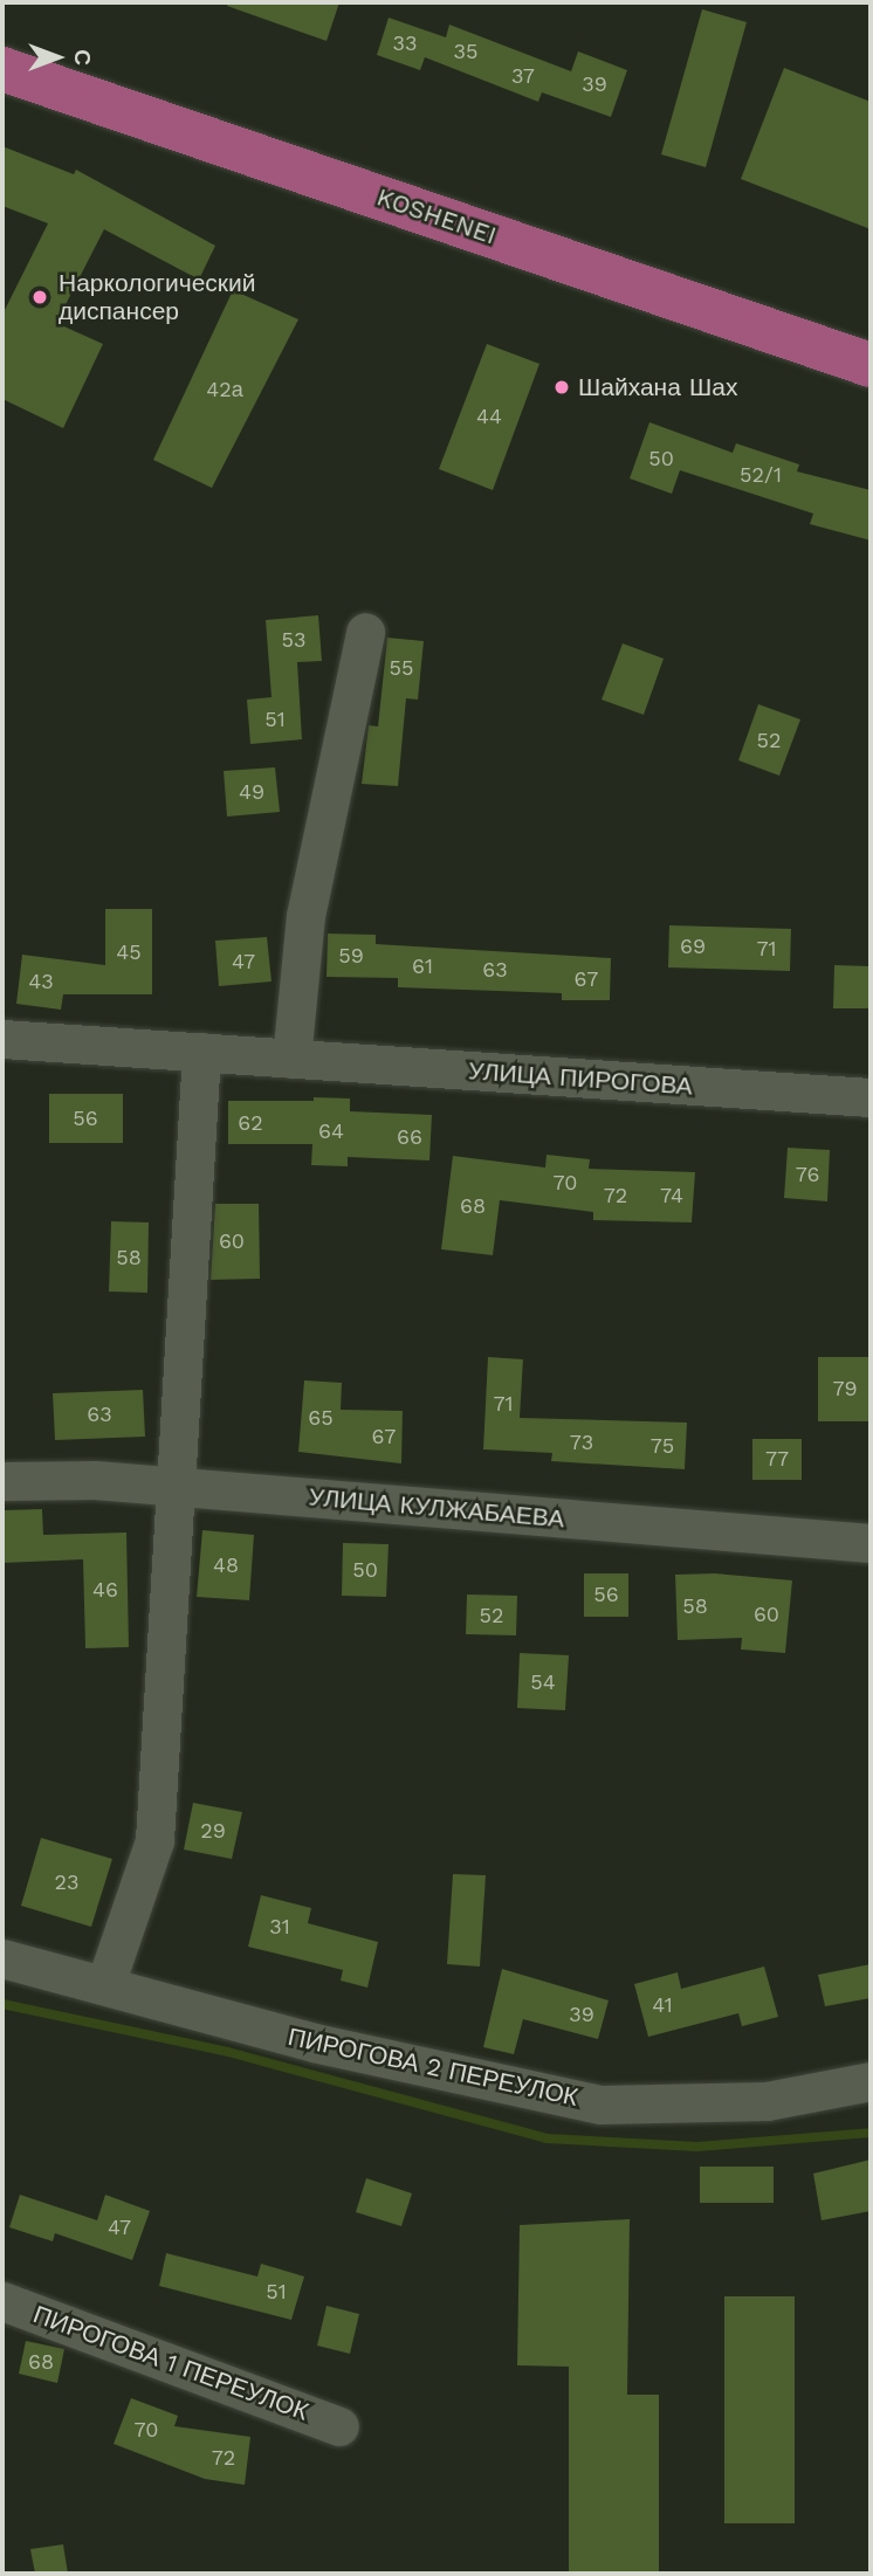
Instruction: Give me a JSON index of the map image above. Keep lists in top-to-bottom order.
{
  "streets": {
    "main road": ["KOSHENEI"],
    "street": [
      "УЛИЦА ПИРОГОВА",
      "УЛИЦА КУЛЖАБАЕВА",
      "ПИРОГОВА 2 ПЕРЕУЛОК",
      "ПИРОГОВА 1 ПЕРЕУЛОК"
    ]
  },
  "places": ["Наркологический диспансер", "Шайхана Шах"],
  "house_numbers": [
    "33",
    "35",
    "37",
    "39",
    "42а",
    "44",
    "50",
    "52/1",
    "53",
    "55",
    "51",
    "52",
    "49",
    "69",
    "71",
    "45",
    "59",
    "47",
    "61",
    "63",
    "67",
    "43",
    "56",
    "62",
    "64",
    "66",
    "76",
    "70",
    "72",
    "74",
    "68",
    "60",
    "58",
    "79",
    "71",
    "63",
    "65",
    "67",
    "73",
    "75",
    "77",
    "48",
    "50",
    "46",
    "56",
    "58",
    "60",
    "52",
    "54",
    "29",
    "23",
    "31",
    "41",
    "39",
    "47",
    "51",
    "68",
    "70",
    "72"
  ],
  "north": "right"
}
